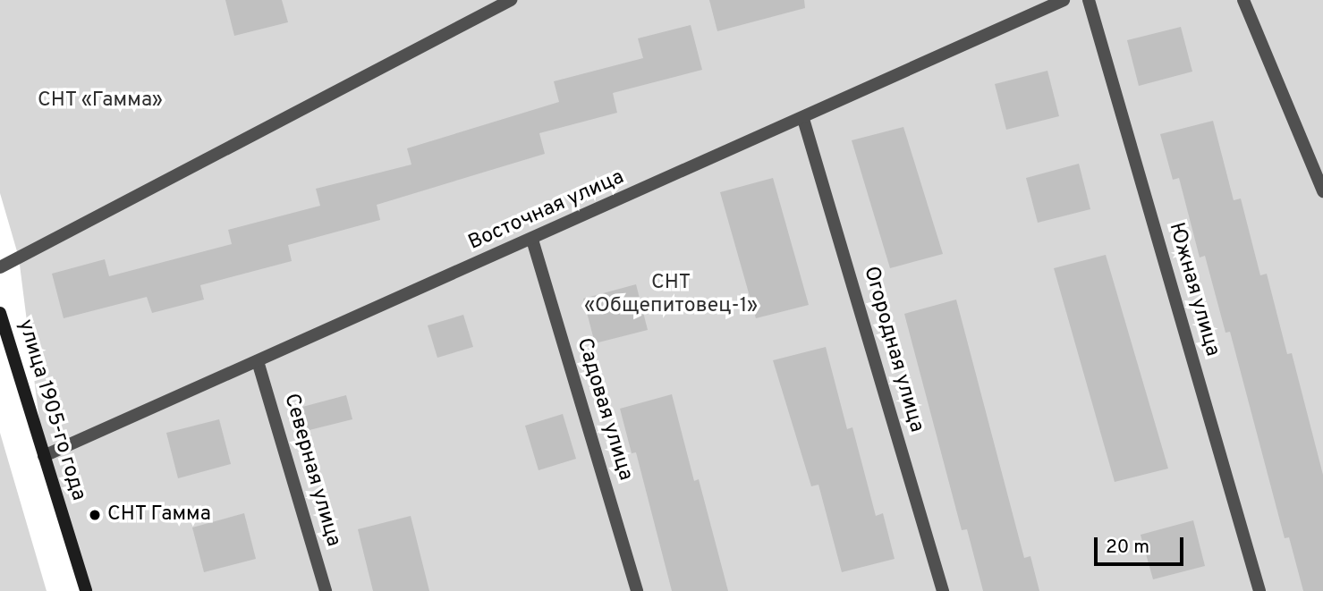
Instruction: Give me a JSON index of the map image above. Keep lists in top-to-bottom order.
{
  "streets": {
    "street": [
      "Восточная улица",
      "Южная улица",
      "Огородная улица",
      "Садовая улица",
      "улица 1905-го года",
      "Северная улица"
    ]
  },
  "crossings": [
    ["Восточная улица", "Огородная улица"],
    ["Восточная улица", "Садовая улица"],
    ["Восточная улица", "улица 1905-го года"],
    ["Восточная улица", "Северная улица"]
  ],
  "parks": ["СНТ «Гамма»", "СНТ «Общепитовец-1»"],
  "places": ["СНТ Гамма"],
  "scale_bar": "20 m"
}
